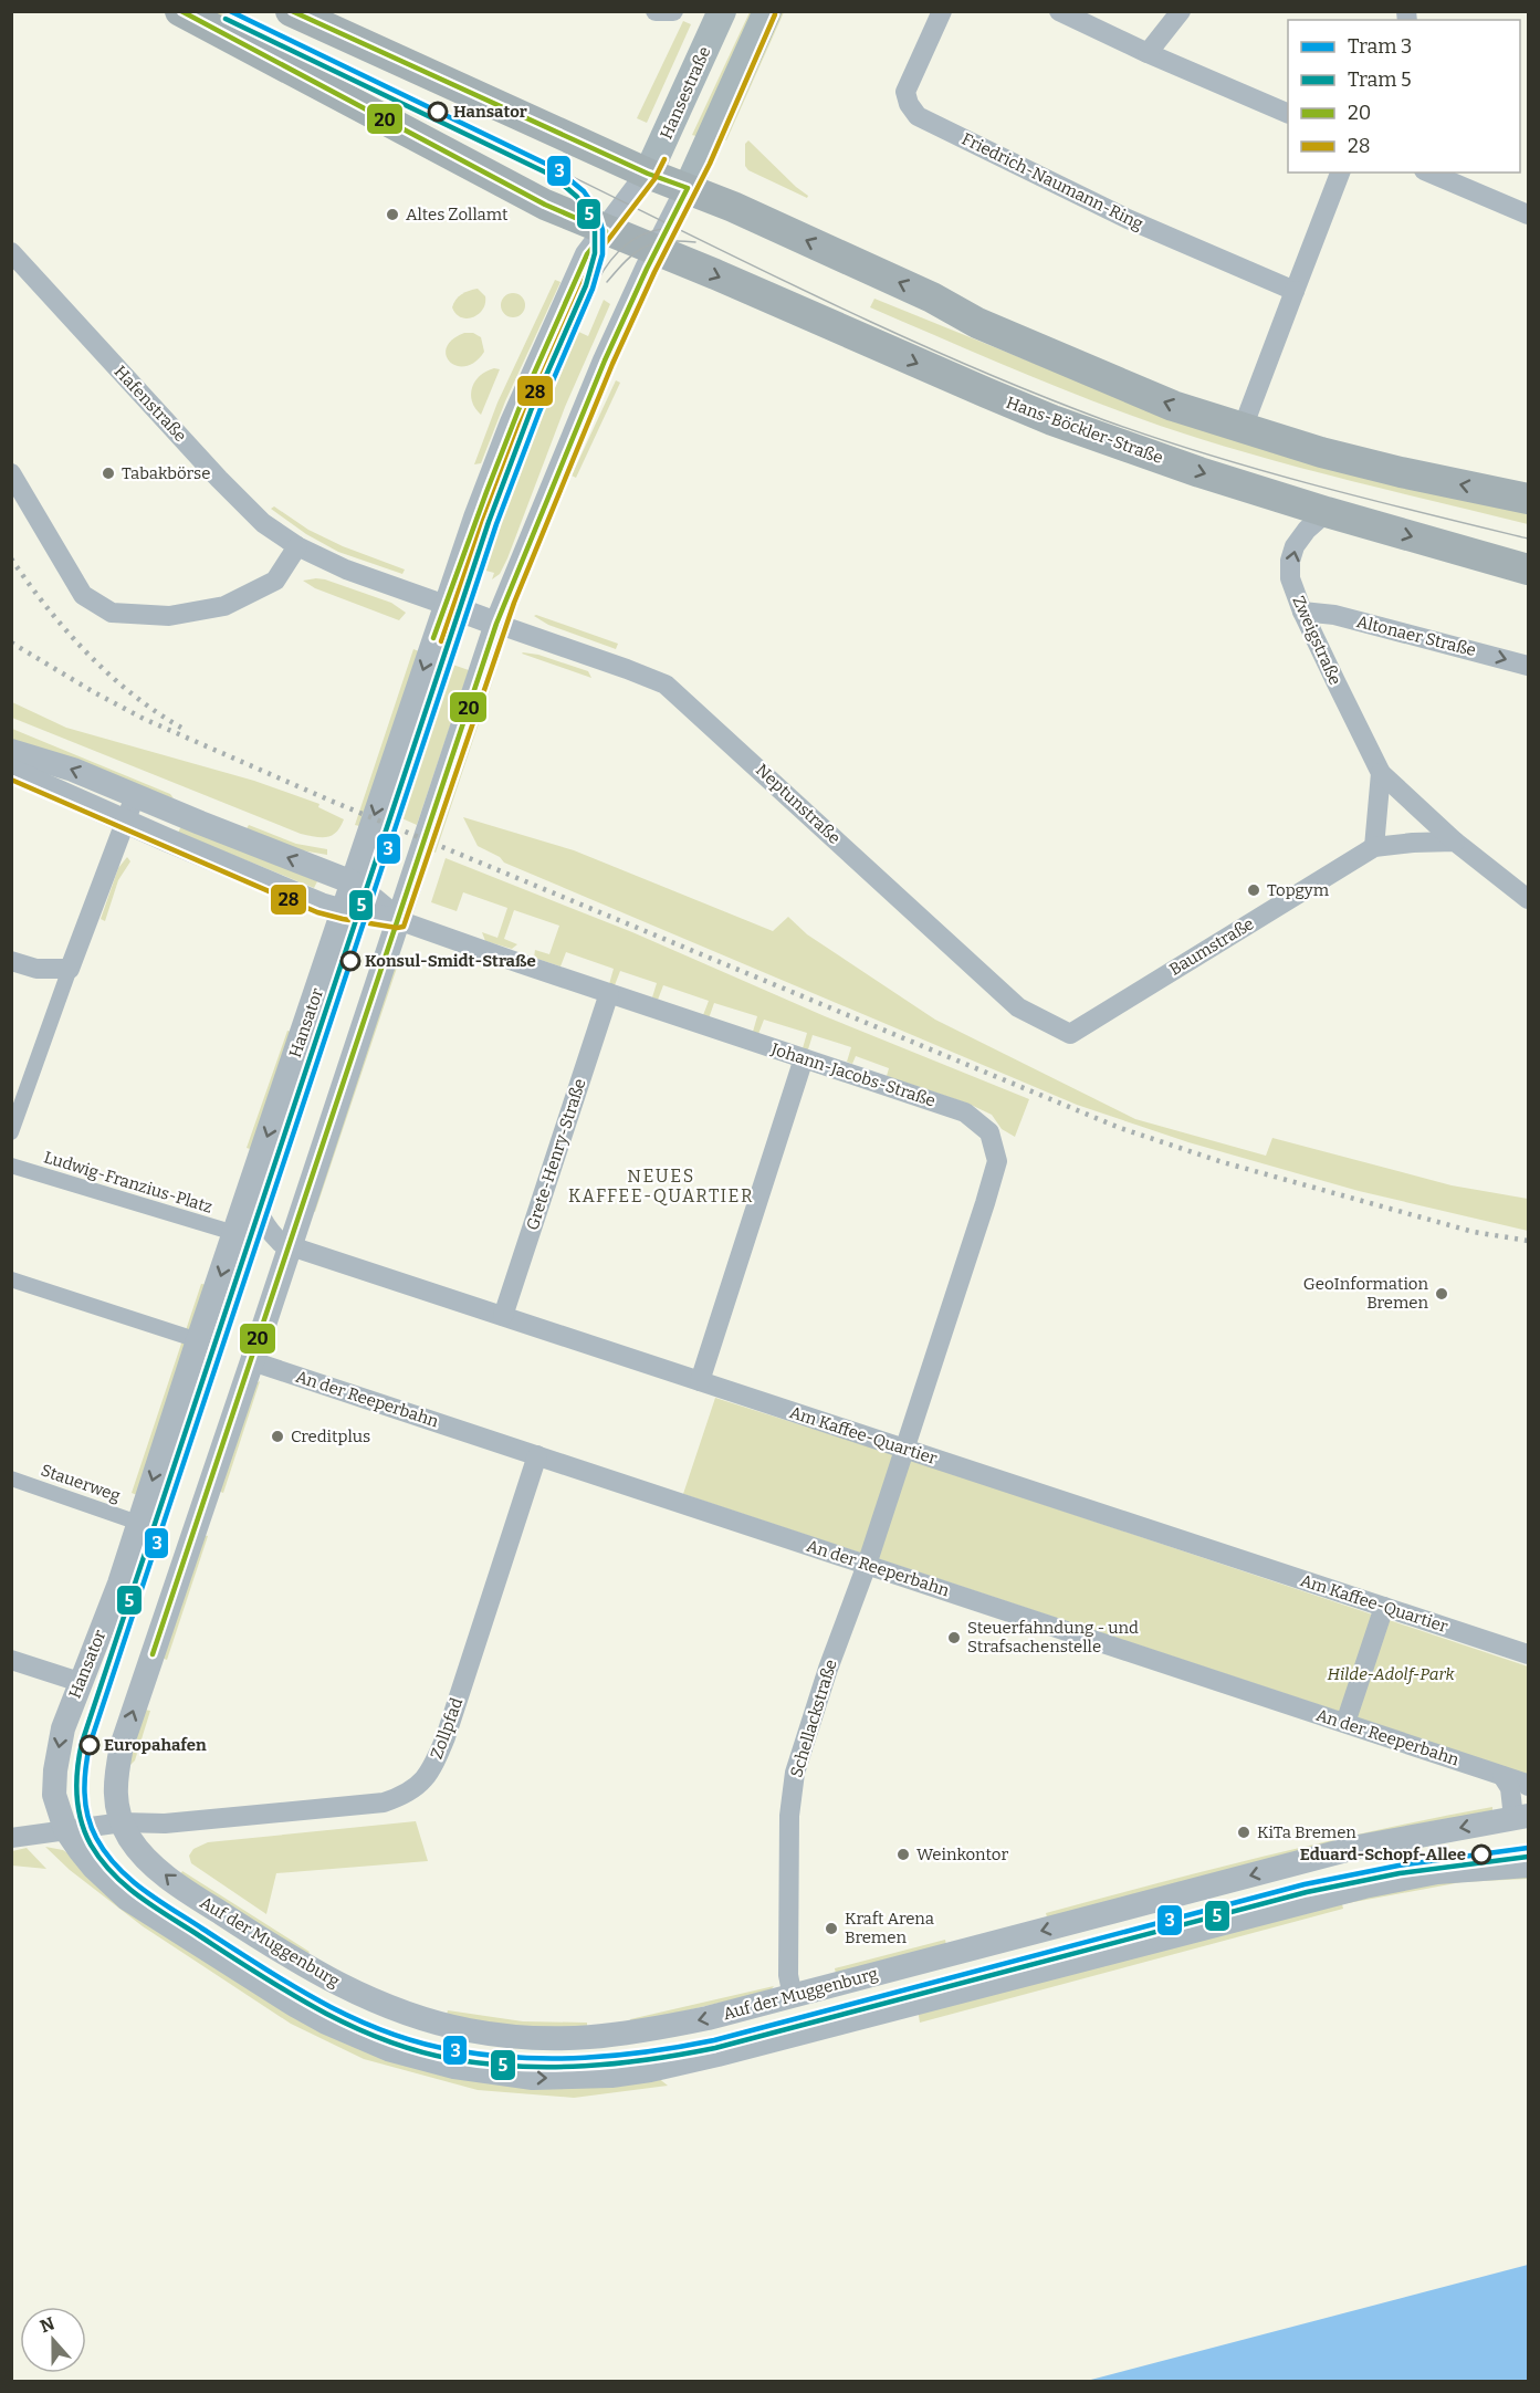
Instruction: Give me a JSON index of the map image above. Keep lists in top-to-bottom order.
{
  "streets": {
    "main road": ["Hansestraße", "Hans-Böckler-Straße"],
    "street": [
      "Friedrich-Naumann-Ring",
      "Hafenstraße",
      "Altonaer Straße",
      "Zweigstraße",
      "Neptunstraße",
      "Baumstraße",
      "Hansator",
      "Johann-Jacobs-Straße",
      "Grete-Henry-Straße",
      "Ludwig-Franzius-Platz",
      "An der Reeperbahn",
      "Am Kaffee-Quartier",
      "Stauerweg",
      "Schellackstraße",
      "Zollpfad",
      "Auf der Muggenburg"
    ]
  },
  "crossings": [
    ["Hansestraße", "Hansator"],
    ["Hafenstraße", "Hansator"],
    ["Hans-Böckler-Straße", "Zweigstraße"],
    ["Hans-Böckler-Straße", "Hansator"],
    ["Altonaer Straße", "Zweigstraße"],
    ["Zweigstraße", "Baumstraße"],
    ["Neptunstraße", "Baumstraße"],
    ["Hansator", "Ludwig-Franzius-Platz"],
    ["Hansator", "Am Kaffee-Quartier"],
    ["Hansator", "Stauerweg"],
    ["Hansator", "Zollpfad"],
    ["Johann-Jacobs-Straße", "Grete-Henry-Straße"],
    ["Johann-Jacobs-Straße", "An der Reeperbahn"],
    ["Johann-Jacobs-Straße", "Am Kaffee-Quartier"],
    ["Johann-Jacobs-Straße", "Schellackstraße"],
    ["Grete-Henry-Straße", "Am Kaffee-Quartier"],
    ["An der Reeperbahn", "Schellackstraße"],
    ["An der Reeperbahn", "Zollpfad"],
    ["Schellackstraße", "Auf der Muggenburg"],
    ["Zollpfad", "Auf der Muggenburg"]
  ],
  "one_way": ["Altonaer Straße"],
  "districts": ["NEUES KAFFEE-QUARTIER"],
  "parks": ["Hilde-Adolf-Park"],
  "places": [
    "Hansator",
    "Altes Zollamt",
    "Tabakbörse",
    "Topgym",
    "Konsul-Smidt-Straße",
    "GeoInformation Bremen",
    "Creditplus",
    "Steuerfahndung - und Strafsachenstelle",
    "Europahafen",
    "KiTa Bremen",
    "Weinkontor",
    "Eduard-Schopf-Allee",
    "Kraft Arena Bremen"
  ],
  "lines": [
    "tram line 3",
    "transit line 20",
    "transit line 28",
    "tram line 5"
  ],
  "legend": [
    "Tram 3",
    "Tram 5",
    "20",
    "28"
  ],
  "north": "top"
}
